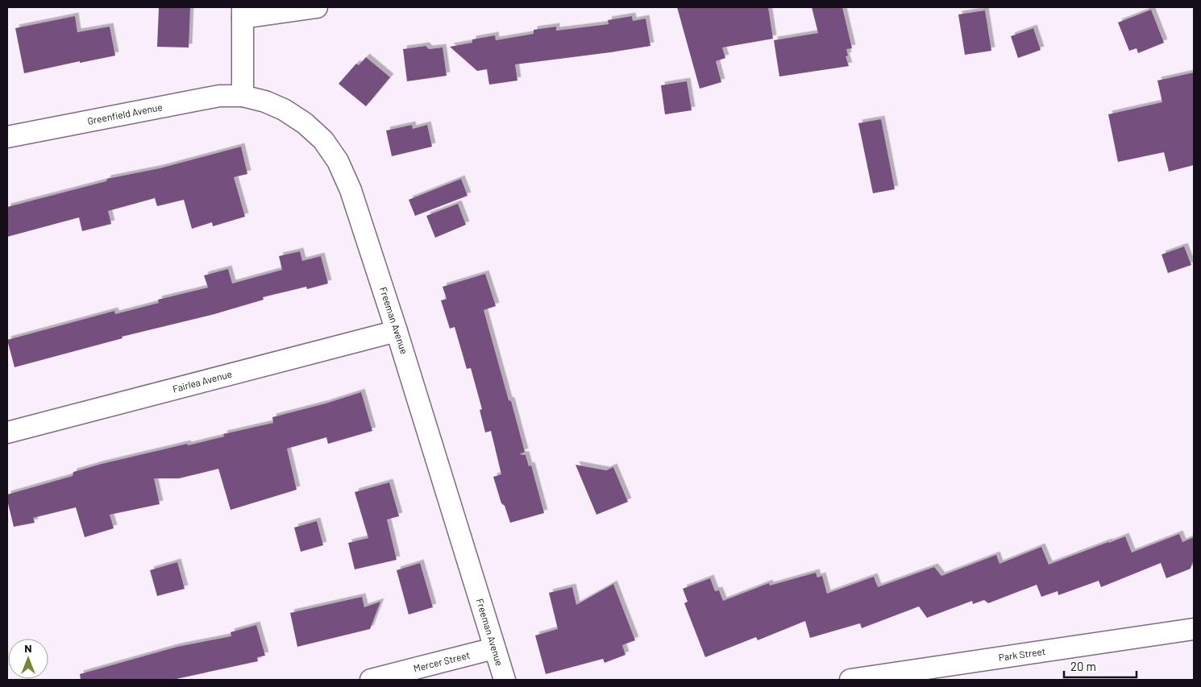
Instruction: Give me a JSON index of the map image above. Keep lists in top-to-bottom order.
{
  "streets": {
    "street": [
      "Greenfield Avenue",
      "Freeman Avenue",
      "Fairlea Avenue",
      "Park Street",
      "Mercer Street"
    ]
  },
  "crossings": [
    ["Greenfield Avenue", "Freeman Avenue"],
    ["Freeman Avenue", "Fairlea Avenue"],
    ["Freeman Avenue", "Mercer Street"]
  ],
  "scale_bar": "20 m",
  "north": "top"
}
